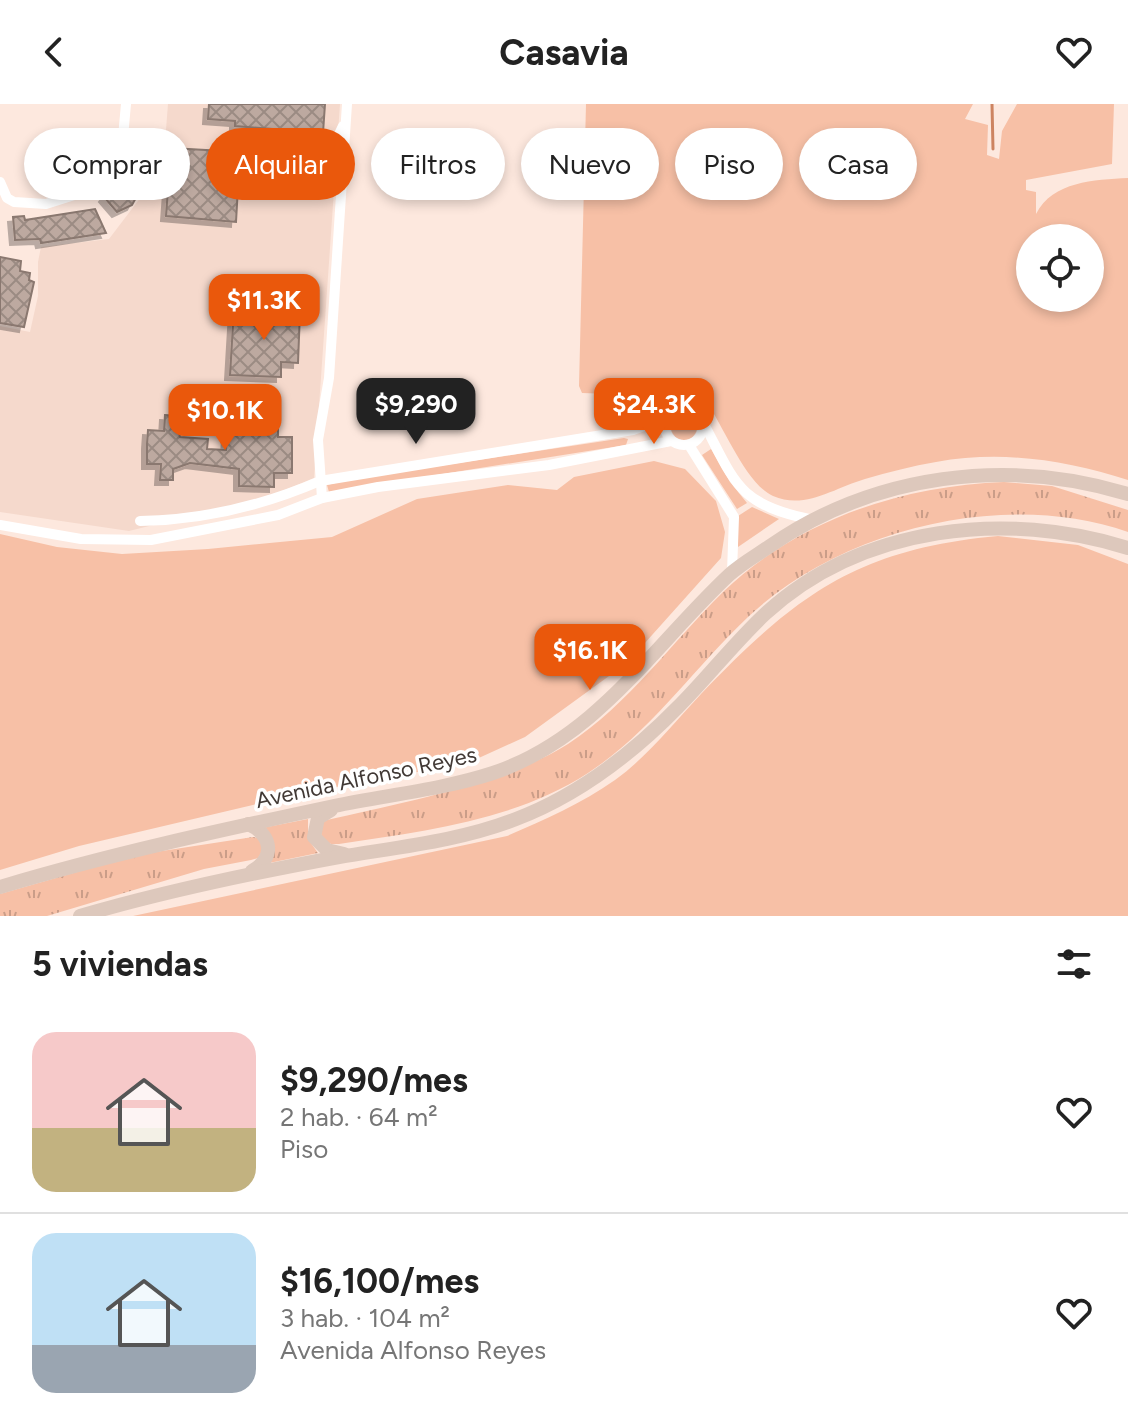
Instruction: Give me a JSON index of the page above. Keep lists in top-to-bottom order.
{
  "streets": {
    "main road": ["Avenida Alfonso Reyes"]
  },
  "page": {
    "header": "Casavia",
    "chip": [
      "Comprar",
      "Alquilar",
      "Filtros",
      "Nuevo",
      "Piso",
      "Casa"
    ],
    "price": [
      "$11.3K",
      "$9,290",
      "$24.3K",
      "$10.1K",
      "$16.1K"
    ],
    "heading": "5 viviendas",
    "list": [
      {
        "name": "$9,290/mes",
        "note": "2 hab. · 64 m² · Piso"
      },
      {
        "name": "$16,100/mes",
        "note": "3 hab. · 104 m² · Avenida Alfonso Reyes"
      }
    ]
  }
}
